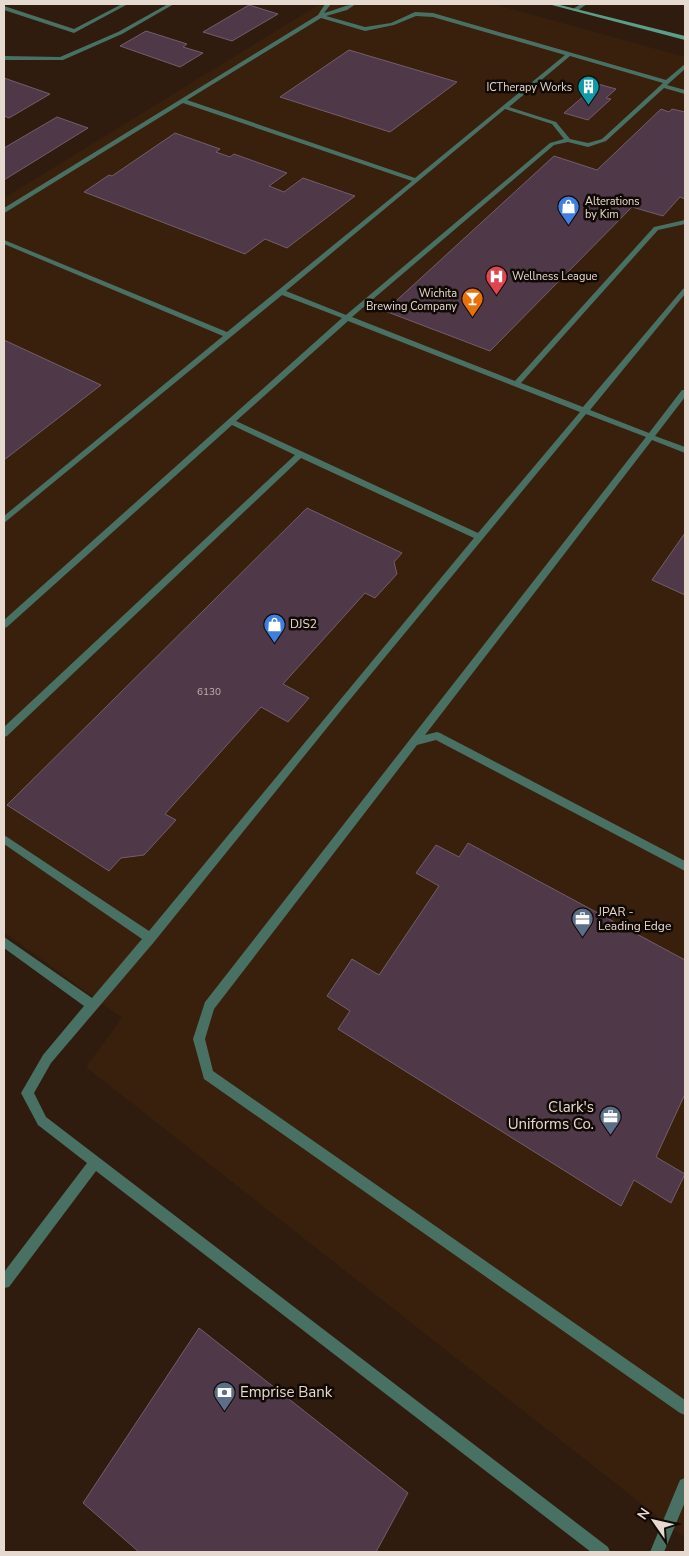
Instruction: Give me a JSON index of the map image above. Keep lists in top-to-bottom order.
{
  "places": {
    "building": ["ICTherapy Works"],
    "shop": ["Alterations by Kim", "DJS2"],
    "hospital": ["Wellness League"],
    "bar": ["Wichita Brewing Company"],
    "office": ["JPAR - Leading Edge", "Clark's Uniforms Co."],
    "bank": ["Emprise Bank"]
  },
  "house_numbers": ["6130"],
  "north": "top left"
}
